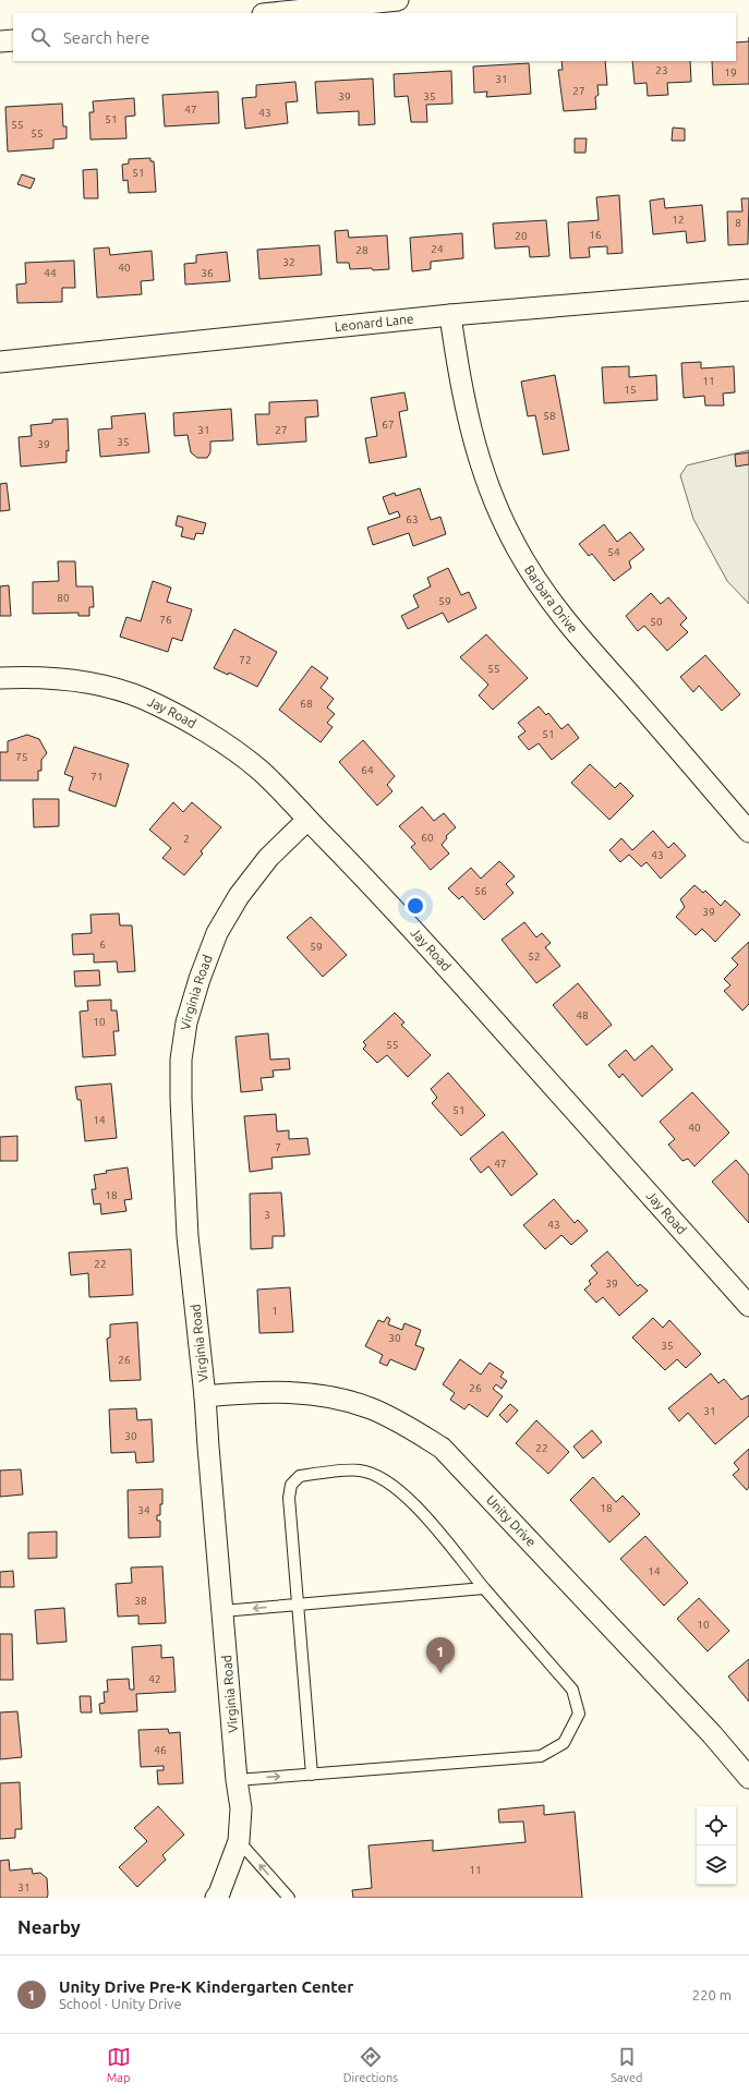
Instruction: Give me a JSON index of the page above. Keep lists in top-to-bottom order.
{
  "streets": {
    "street": [
      "Leonard Lane",
      "Barbara Drive",
      "Jay Road",
      "Virginia Road",
      "Unity Drive"
    ]
  },
  "crossings": [
    ["Leonard Lane", "Barbara Drive"],
    ["Jay Road", "Virginia Road"],
    ["Virginia Road", "Unity Drive"]
  ],
  "house_numbers": [
    "23",
    "19",
    "31",
    "27",
    "39",
    "35",
    "47",
    "43",
    "51",
    "55",
    "55",
    "51",
    "12",
    "8",
    "16",
    "20",
    "24",
    "28",
    "32",
    "40",
    "44",
    "36",
    "11",
    "15",
    "58",
    "67",
    "31",
    "27",
    "35",
    "39",
    "63",
    "54",
    "80",
    "59",
    "76",
    "50",
    "72",
    "55",
    "68",
    "51",
    "75",
    "64",
    "71",
    "60",
    "2",
    "43",
    "56",
    "39",
    "6",
    "59",
    "52",
    "48",
    "10",
    "55",
    "51",
    "14",
    "40",
    "7",
    "47",
    "18",
    "3",
    "43",
    "22",
    "39",
    "1",
    "30",
    "35",
    "26",
    "26",
    "31",
    "30",
    "22",
    "18",
    "34",
    "14",
    "38",
    "10",
    "42",
    "46",
    "11",
    "31"
  ],
  "page": {
    "search": "Search here",
    "pins": "1",
    "heading": "Nearby",
    "list": [
      {
        "mark": "1",
        "name": "Unity Drive Pre-K Kindergarten Center",
        "note": "School · Unity Drive",
        "value": "220 m"
      }
    ],
    "nav": ["Map", "Directions", "Saved"]
  }
}
